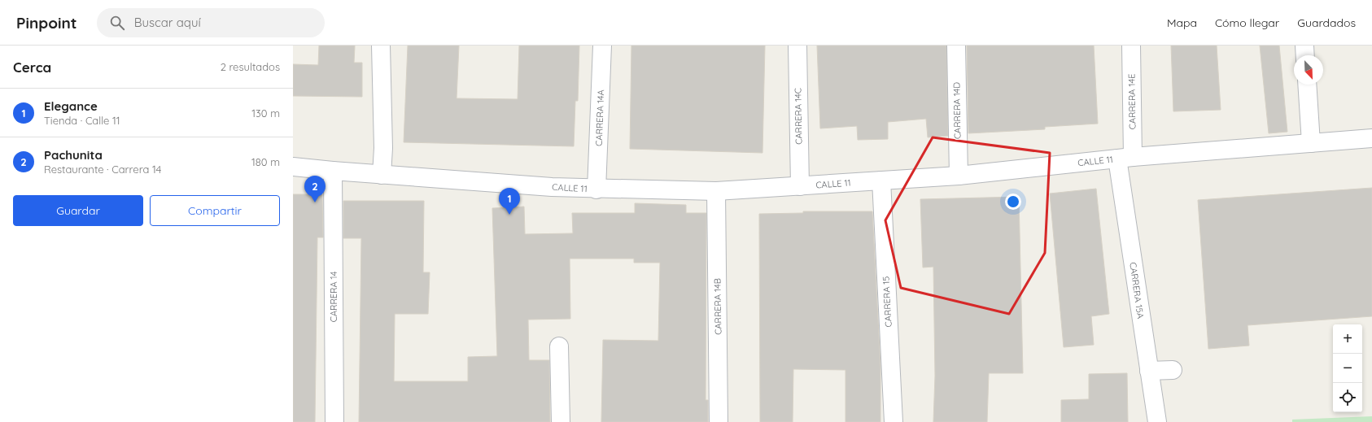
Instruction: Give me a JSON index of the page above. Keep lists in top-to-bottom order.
{
  "streets": {
    "street": [
      "CARRERA 14E",
      "CARRERA 14D",
      "CARRERA 14C",
      "CARRERA 14A",
      "CALLE 11",
      "CARRERA 15A",
      "CARRERA 14",
      "CARRERA 15",
      "CARRERA 14B"
    ]
  },
  "crossings": [
    ["CARRERA 14E", "CALLE 11"],
    ["CARRERA 14E", "CARRERA 15A"],
    ["CARRERA 14D", "CALLE 11"],
    ["CARRERA 14C", "CALLE 11"],
    ["CARRERA 14A", "CALLE 11"],
    ["CALLE 11", "CARRERA 15A"],
    ["CALLE 11", "CARRERA 14"],
    ["CALLE 11", "CARRERA 15"],
    ["CALLE 11", "CARRERA 14B"]
  ],
  "north": "bottom right",
  "page": {
    "header": "Pinpoint",
    "search": "Buscar aquí",
    "nav": ["Mapa", "Cómo llegar", "Guardados"],
    "heading": ["Cerca", "2 resultados"],
    "list": [
      {
        "mark": "1",
        "name": "Elegance",
        "note": "Tienda · Calle 11",
        "value": "130 m"
      },
      {
        "mark": "2",
        "name": "Pachunita",
        "note": "Restaurante · Carrera 14",
        "value": "180 m"
      }
    ],
    "pins": ["2", "1"],
    "buttons": ["Guardar", "Compartir"],
    "map_buttons": ["+", "−"]
  }
}
